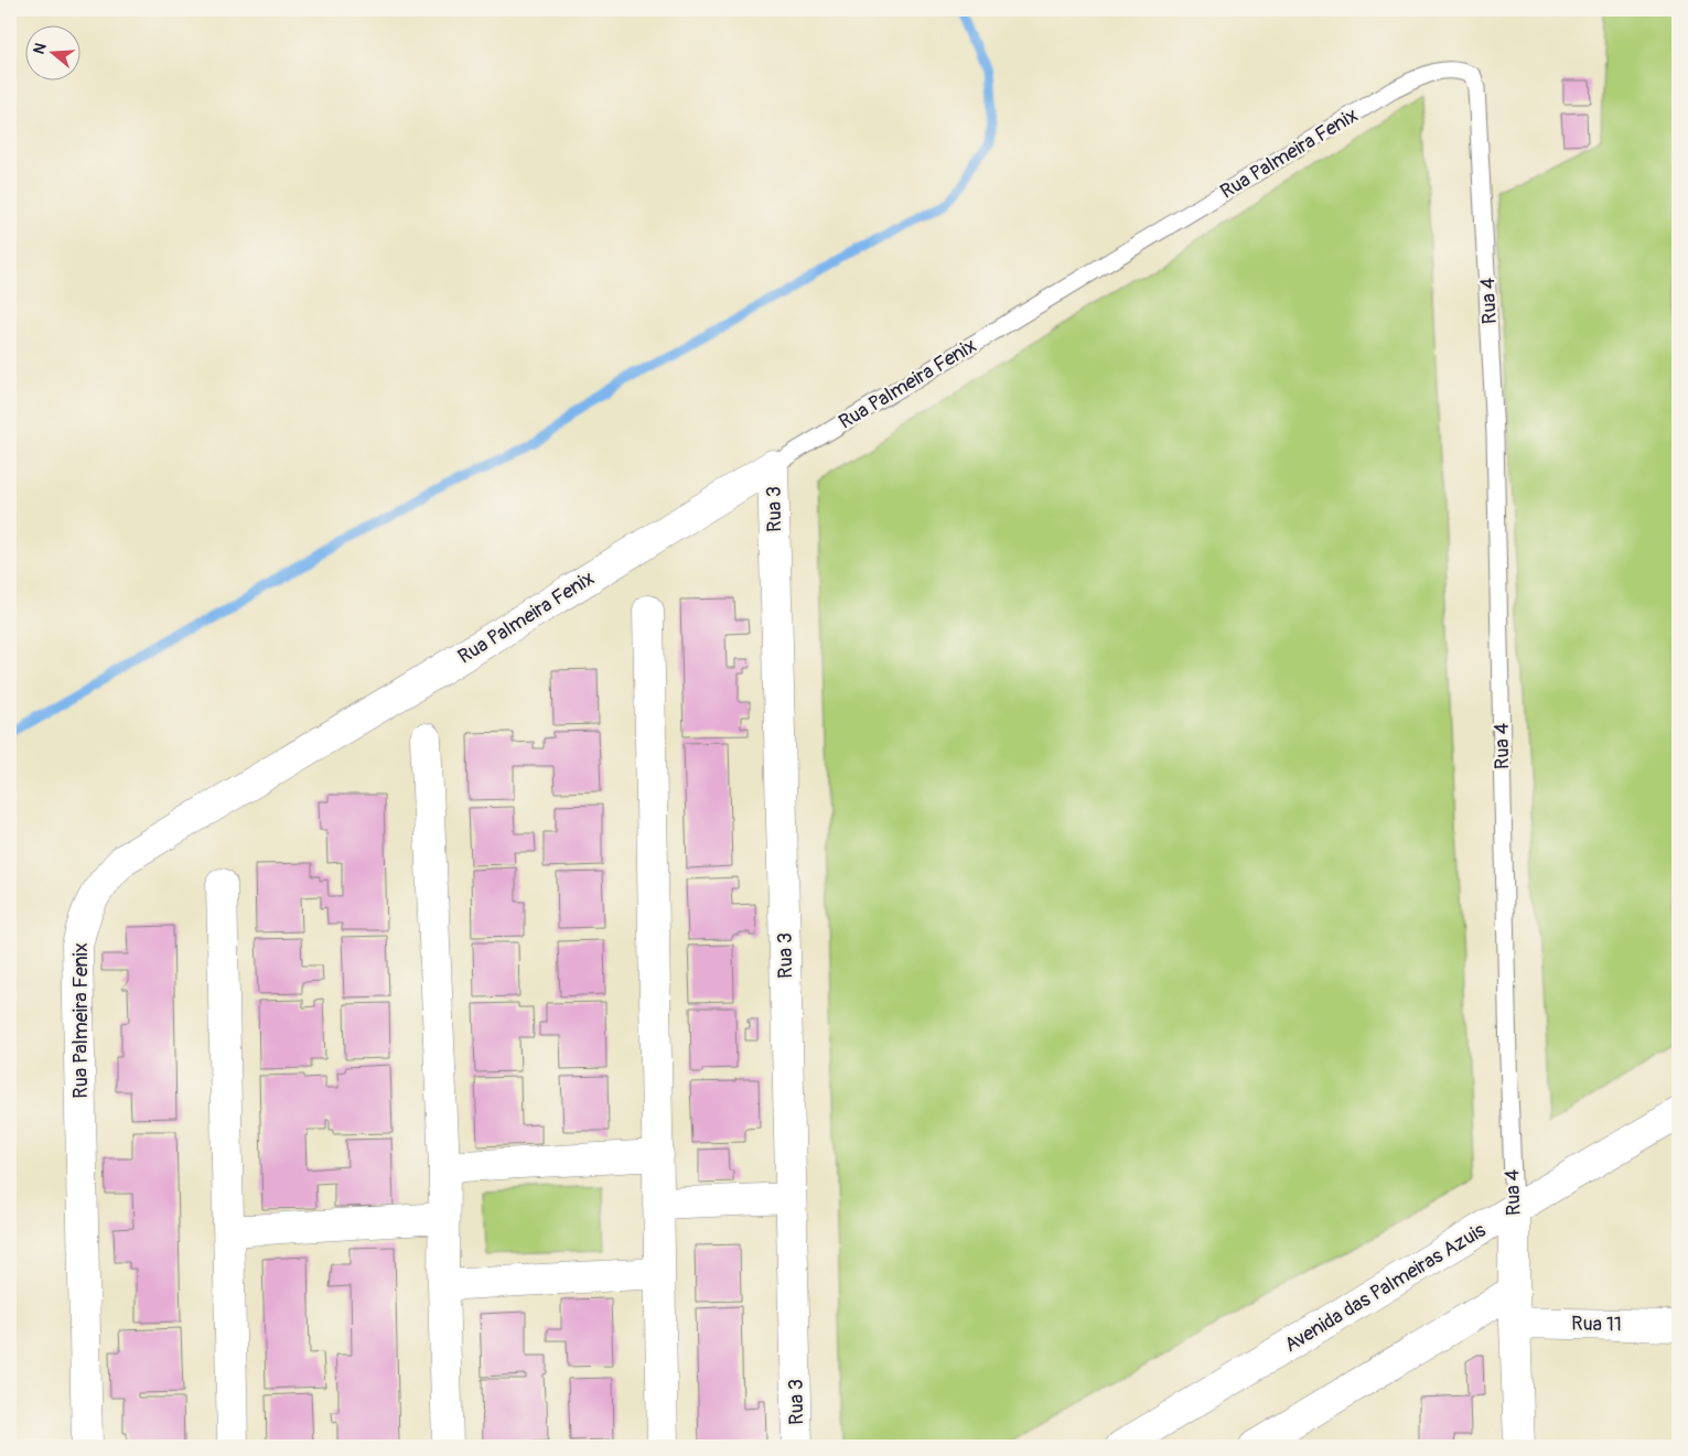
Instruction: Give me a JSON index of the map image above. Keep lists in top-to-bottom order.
{
  "streets": {
    "street": [
      "Rua Palmeira Fenix",
      "Rua 4",
      "Rua 3",
      "Avenida das Palmeiras Azuis",
      "Rua 11"
    ]
  },
  "crossings": [
    ["Rua Palmeira Fenix", "Rua 4"],
    ["Rua Palmeira Fenix", "Rua 3"],
    ["Rua 4", "Avenida das Palmeiras Azuis"],
    ["Rua 4", "Rua 11"]
  ],
  "north": "left"
}
